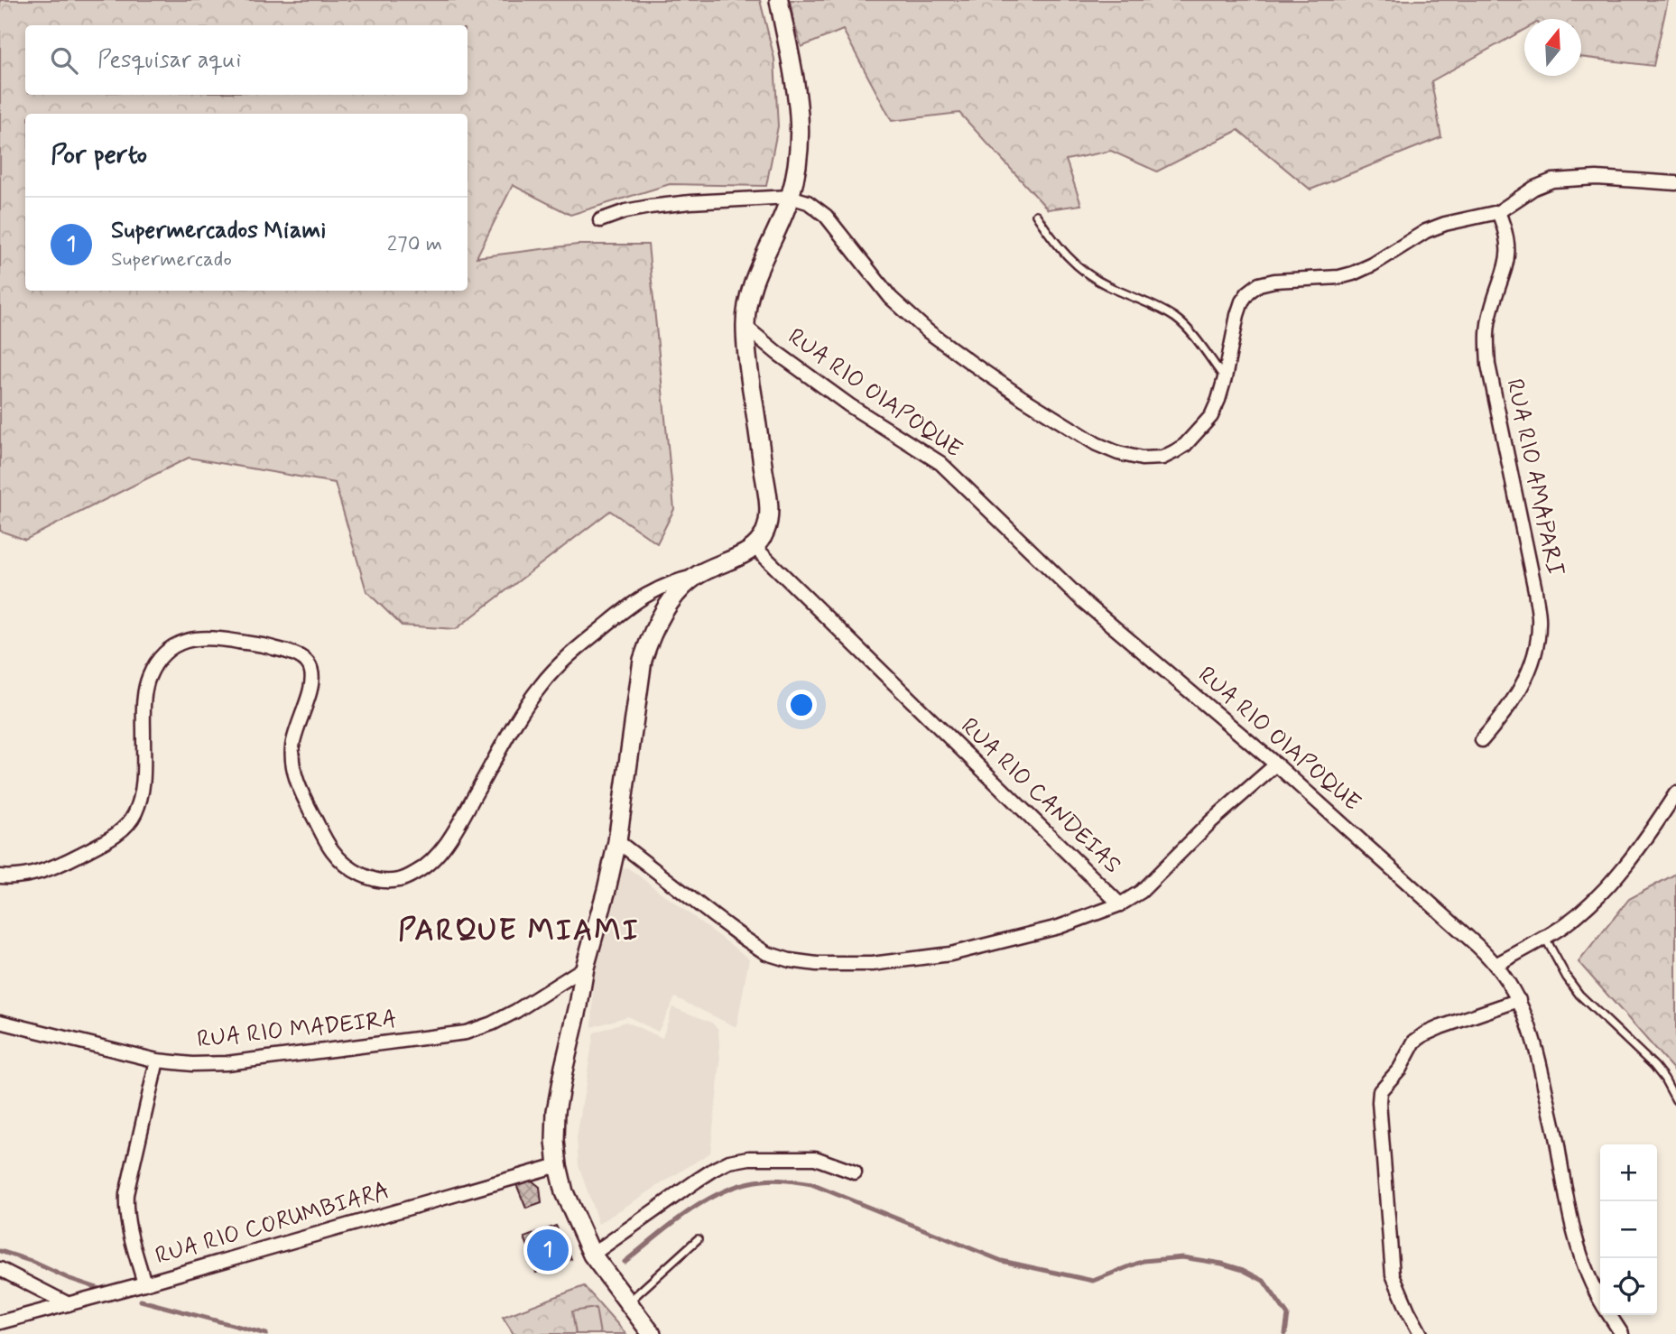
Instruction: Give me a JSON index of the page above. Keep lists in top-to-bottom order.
{
  "streets": {
    "street": [
      "RUA RIO OIAPOQUE",
      "RUA RIO AMAPARI",
      "RUA RIO CANDEIAS",
      "RUA RIO MADEIRA",
      "RUA RIO CORUMBIARA"
    ]
  },
  "districts": ["PARQUE MIAMI"],
  "north": "top",
  "page": {
    "search": "Pesquisar aqui",
    "heading": "Por perto",
    "list": [
      {
        "mark": "1",
        "name": "Supermercados Miami",
        "note": "Supermercado",
        "value": "270 m"
      }
    ],
    "map_buttons": ["+", "−"],
    "pins": "1"
  }
}
